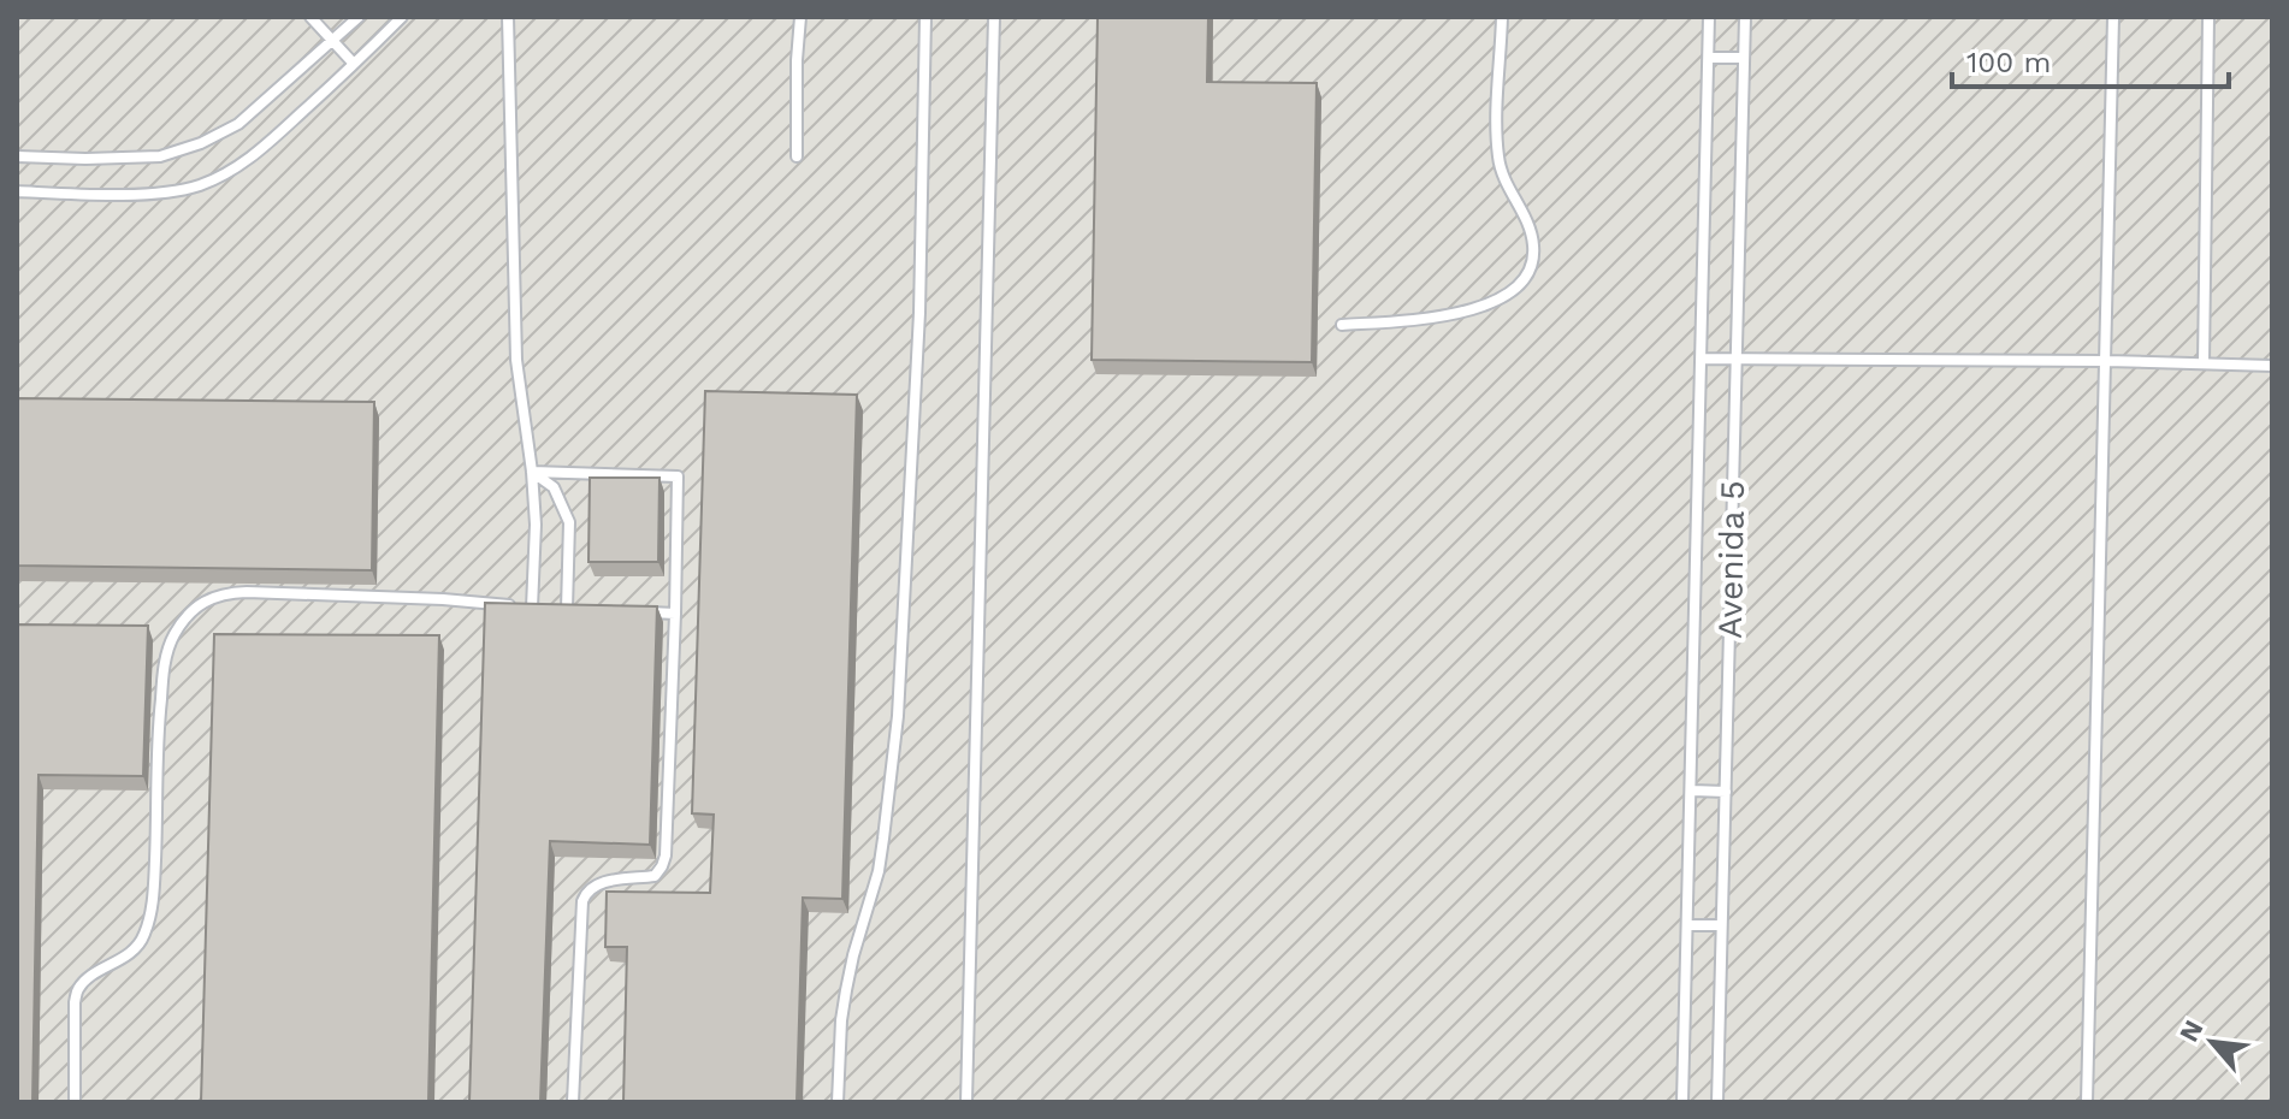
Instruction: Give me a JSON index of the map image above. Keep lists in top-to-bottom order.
{
  "streets": {
    "lane": ["Avenida 5"]
  },
  "scale_bar": "100 m",
  "north": "top left"
}
